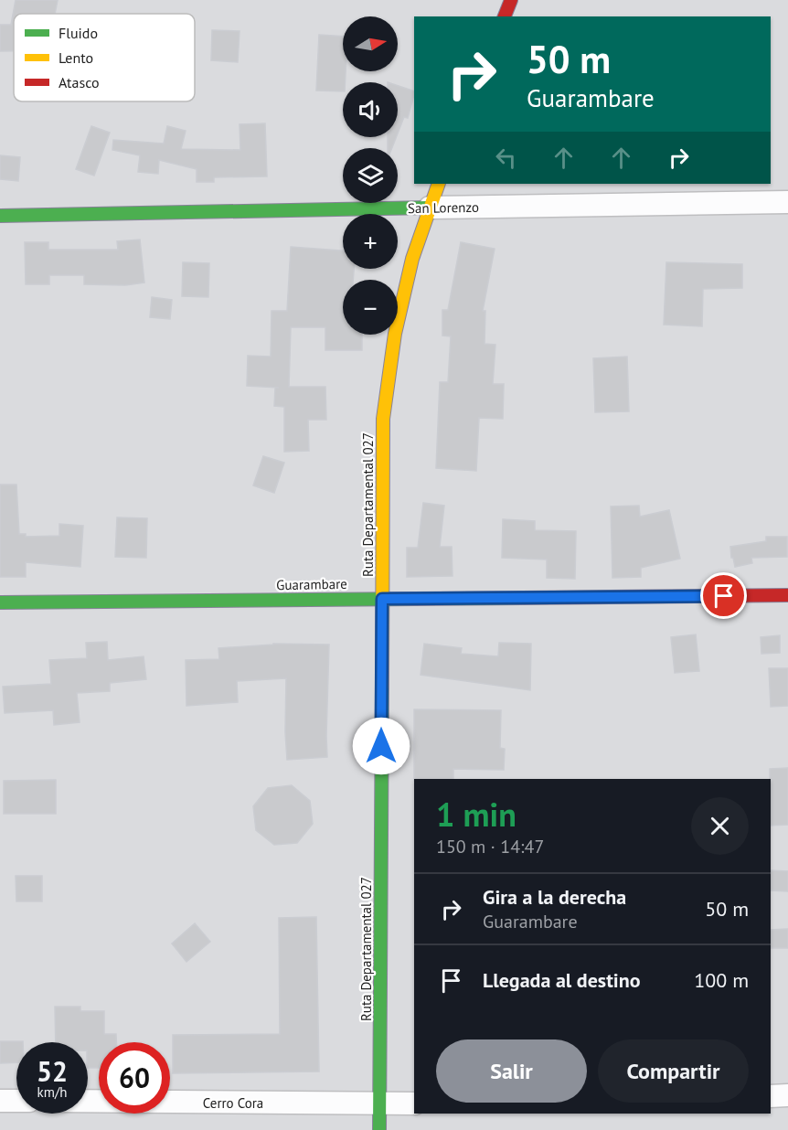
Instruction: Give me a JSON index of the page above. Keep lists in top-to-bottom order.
{
  "streets": {
    "street": [
      "San Lorenzo",
      "Ruta Departamental 027",
      "Guarambare",
      "Cerro Cora"
    ]
  },
  "crossings": [
    ["San Lorenzo", "Ruta Departamental 027"],
    ["Ruta Departamental 027", "Guarambare"],
    ["Ruta Departamental 027", "Cerro Cora"]
  ],
  "legend": ["Fluido", "Lento", "Atasco"],
  "north": "right",
  "page": {
    "map_buttons": ["+", "−"],
    "turn": ["50 m", "Guarambare"],
    "heading": ["1 min", "150 m · 14:47"],
    "list": [
      {
        "name": "Gira a la derecha",
        "note": "Guarambare",
        "value": "50 m"
      },
      {
        "name": "Llegada al destino",
        "value": "100 m"
      }
    ],
    "buttons": ["Salir", "Compartir"],
    "speed": "52 km/h",
    "limit": "60"
  }
}
